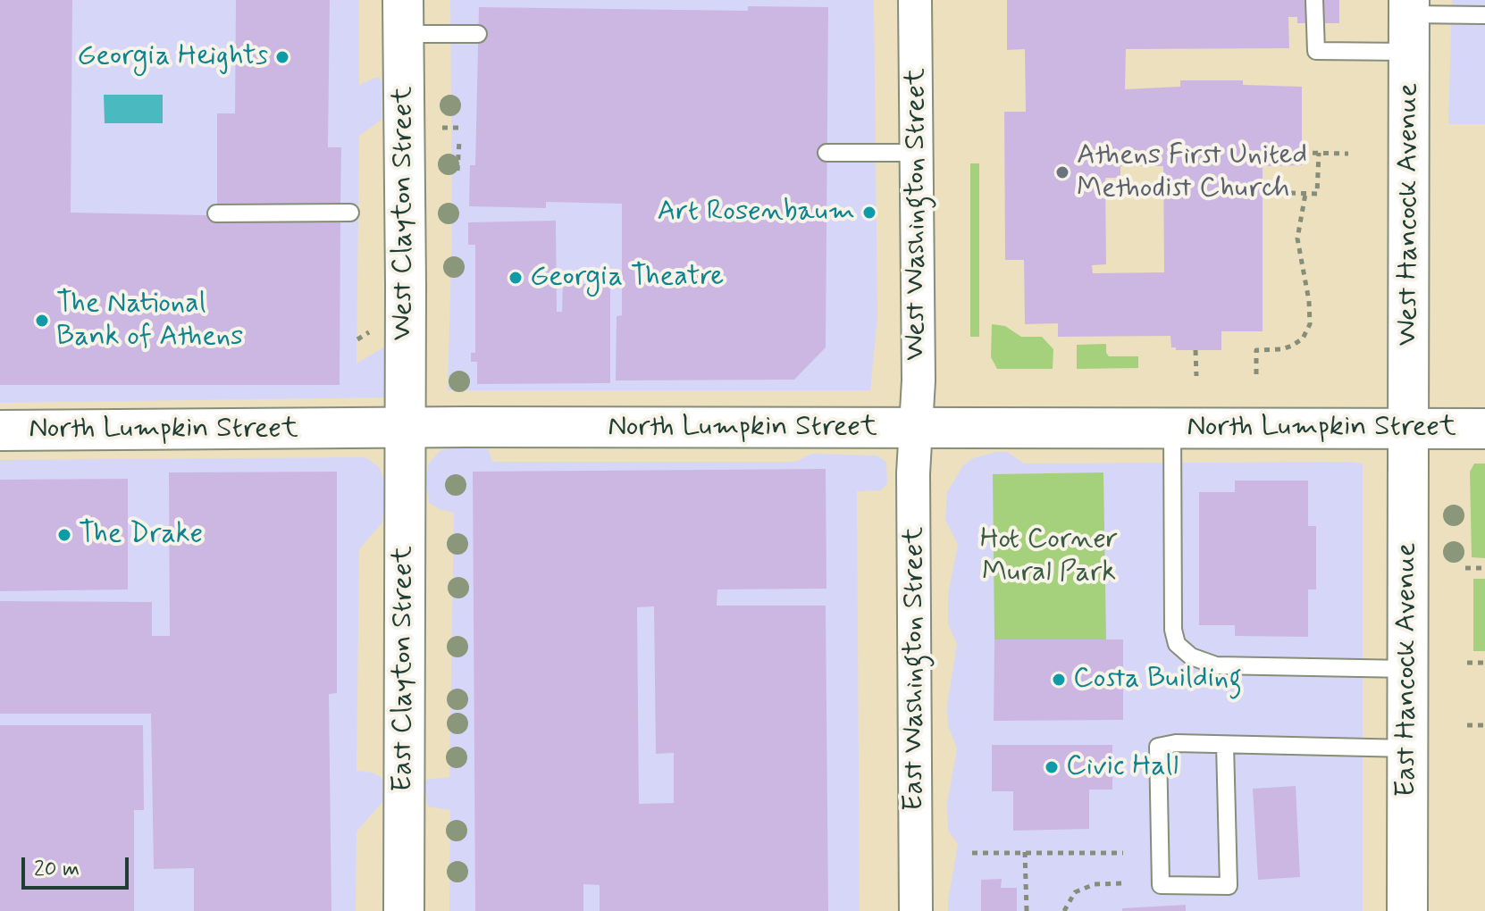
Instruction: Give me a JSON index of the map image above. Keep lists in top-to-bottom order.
{
  "streets": {
    "street": [
      "West Clayton Street",
      "West Washington Street",
      "West Hancock Avenue",
      "North Lumpkin Street",
      "East Clayton Street",
      "East Washington Street",
      "East Hancock Avenue"
    ]
  },
  "crossings": [
    ["West Clayton Street", "North Lumpkin Street"],
    ["West Clayton Street", "East Clayton Street"],
    ["West Washington Street", "North Lumpkin Street"],
    ["West Washington Street", "East Washington Street"],
    ["West Hancock Avenue", "North Lumpkin Street"],
    ["West Hancock Avenue", "East Hancock Avenue"],
    ["North Lumpkin Street", "East Clayton Street"],
    ["North Lumpkin Street", "East Washington Street"],
    ["North Lumpkin Street", "East Hancock Avenue"]
  ],
  "parks": ["Hot Corner Mural Park"],
  "places": [
    "Georgia Heights",
    "Athens First United Methodist Church",
    "Art Rosenbaum",
    "Georgia Theatre",
    "The National Bank of Athens",
    "The Drake",
    "Costa Building",
    "Civic Hall"
  ],
  "scale_bar": "20 m"
}
